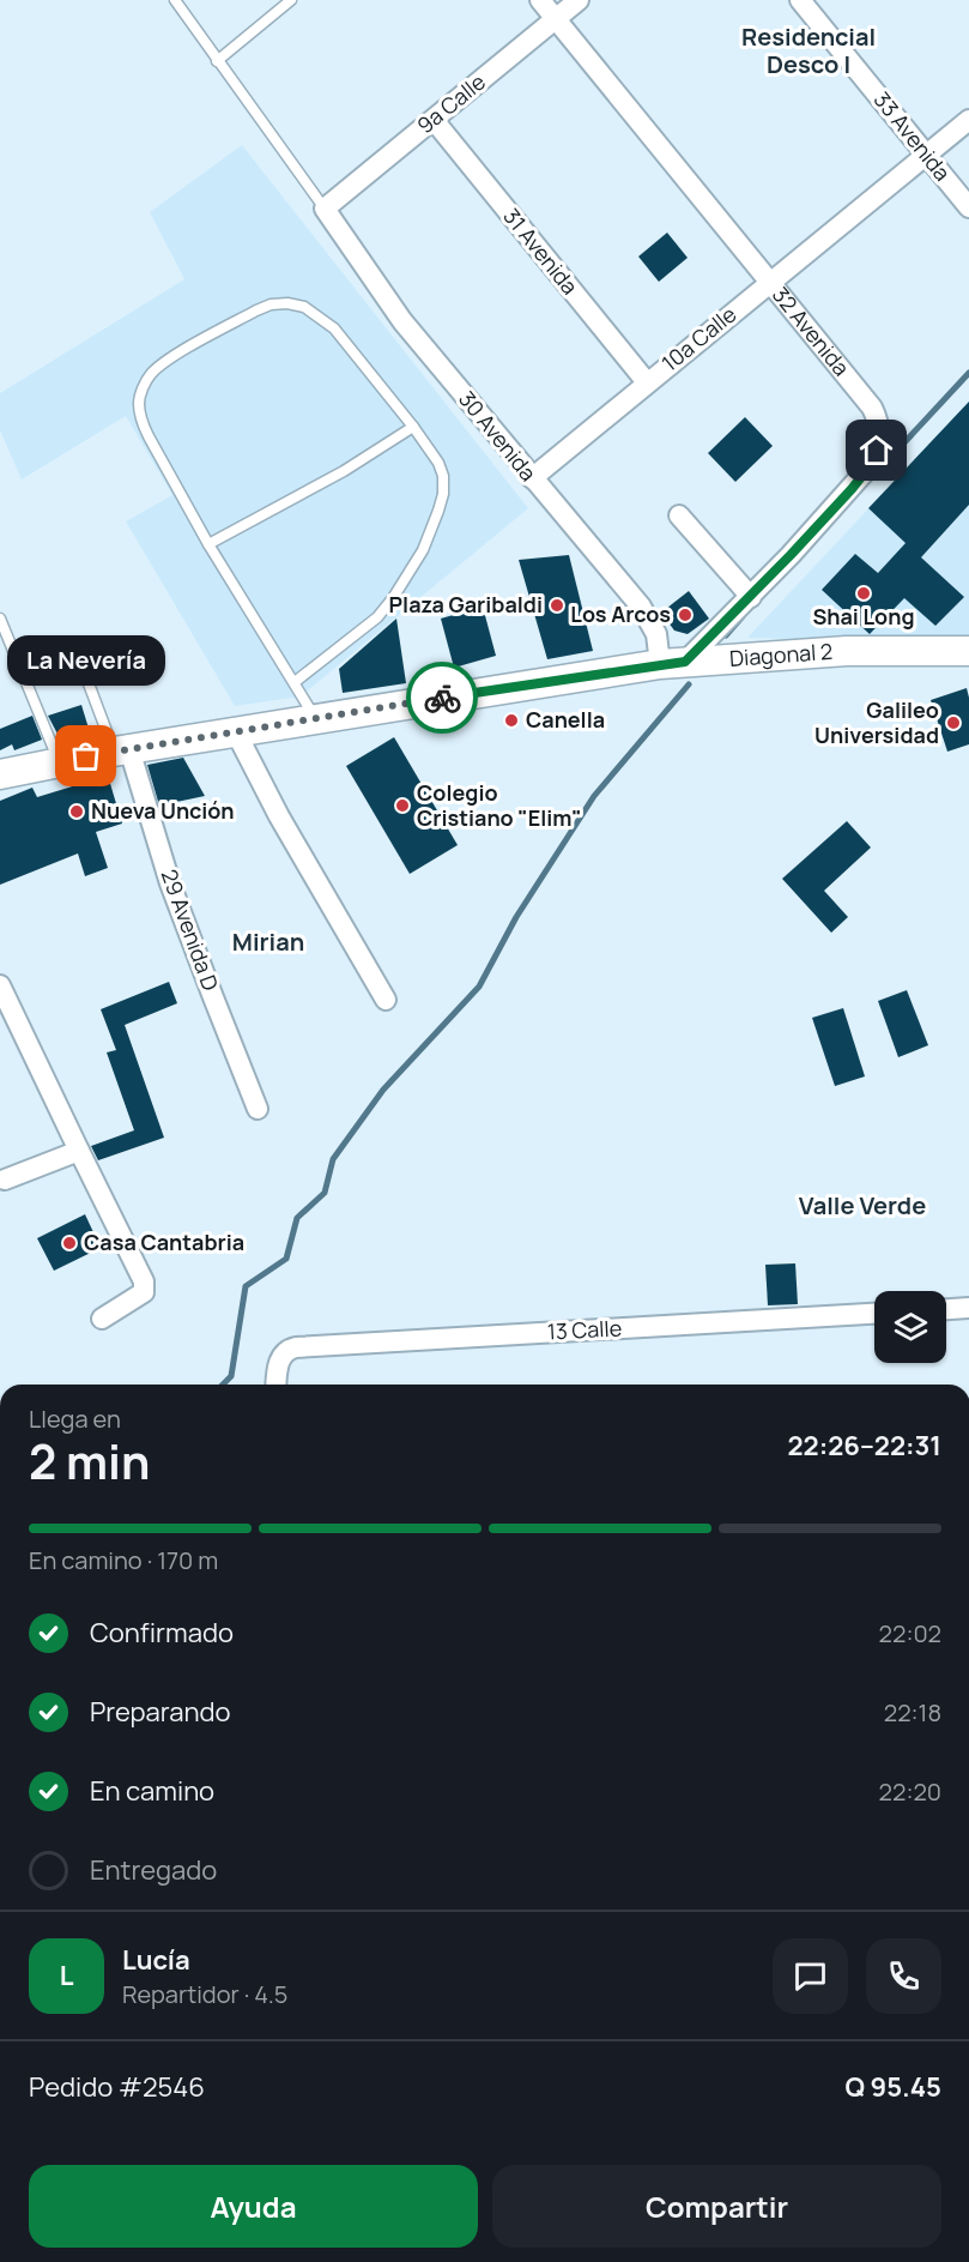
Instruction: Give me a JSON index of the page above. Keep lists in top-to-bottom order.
{
  "streets": {
    "main road": ["Diagonal 2"],
    "street": [
      "9a Calle",
      "33 Avenida",
      "31 Avenida",
      "32 Avenida",
      "10a Calle",
      "30 Avenida",
      "29 Avenida D",
      "13 Calle"
    ]
  },
  "crossings": [
    ["9a Calle", "31 Avenida"],
    ["9a Calle", "32 Avenida"],
    ["9a Calle", "30 Avenida"],
    ["33 Avenida", "10a Calle"],
    ["31 Avenida", "10a Calle"],
    ["32 Avenida", "10a Calle"],
    ["32 Avenida", "30 Avenida"],
    ["32 Avenida", "Diagonal 2"],
    ["10a Calle", "30 Avenida"],
    ["30 Avenida", "Diagonal 2"],
    ["Diagonal 2", "29 Avenida D"]
  ],
  "districts": ["Residencial Desco I", "Mirian", "Valle Verde"],
  "places": [
    "Shai Long",
    "Plaza Garibaldi",
    "Los Arcos",
    "Canella",
    "Galileo Universidad",
    "La Nevería",
    "Colegio Cristiano \"Elim\"",
    "Nueva Unción",
    "Casa Cantabria"
  ],
  "page": {
    "bubble": "La Nevería",
    "heading": ["2 min", "Llega en", "22:26–22:31"],
    "panel": [
      "Lucía",
      "Repartidor · 4.5",
      "Pedido #2546",
      "Q 95.45"
    ],
    "bar": "En camino · 170 m",
    "list": [
      ["Confirmado", "22:02"],
      ["Preparando", "22:18"],
      ["En camino", "22:20"],
      "Entregado"
    ],
    "round": "L",
    "buttons": ["Ayuda", "Compartir"]
  }
}
